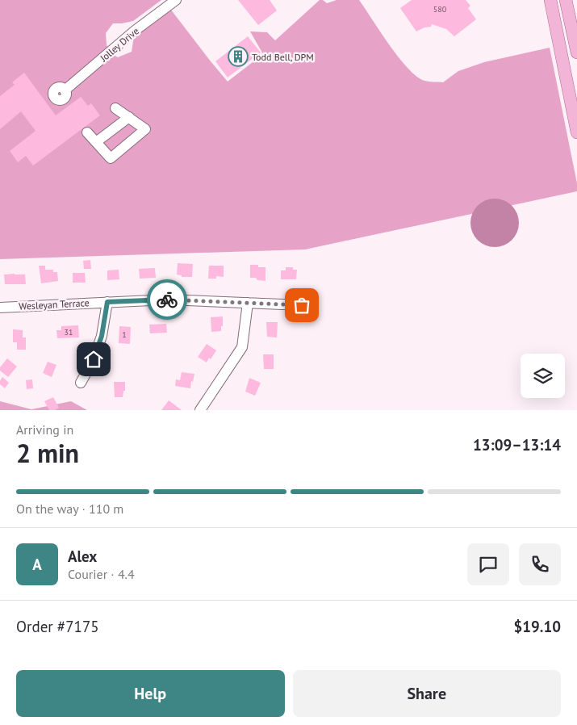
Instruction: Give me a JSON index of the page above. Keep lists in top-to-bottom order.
{
  "streets": {
    "street": ["Jolley Drive", "Wesleyan Terrace"]
  },
  "places": {
    "building": ["Todd Bell, DPM"]
  },
  "house_numbers": ["580", "31", "1"],
  "page": {
    "heading": ["2 min", "Arriving in", "13:09–13:14"],
    "panel": [
      "Alex",
      "Courier · 4.4",
      "Order #7175",
      "$19.10"
    ],
    "bar": "On the way · 110 m",
    "round": "A",
    "buttons": ["Help", "Share"]
  }
}
